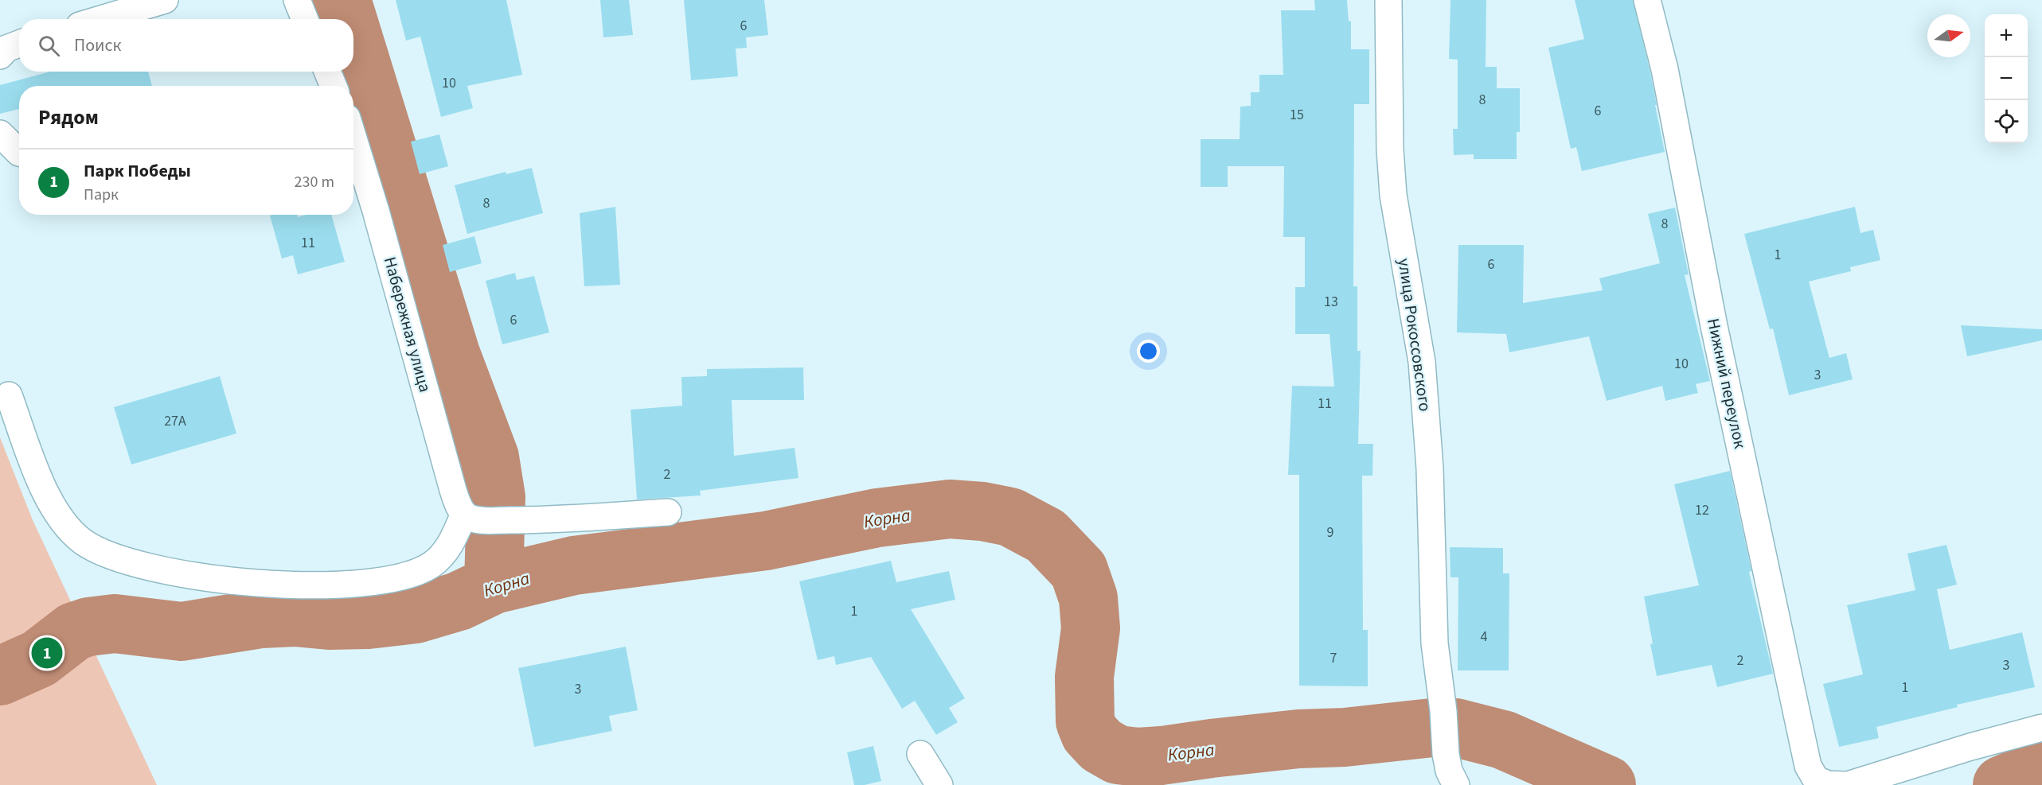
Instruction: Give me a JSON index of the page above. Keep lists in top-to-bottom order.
{
  "streets": {
    "street": ["Набережная улица", "улица Рокоссовского", "Нижний переулок"]
  },
  "water": ["Корна"],
  "house_numbers": [
    "6",
    "10",
    "8",
    "6",
    "15",
    "8",
    "8",
    "11",
    "1",
    "6",
    "13",
    "6",
    "10",
    "3",
    "11",
    "27А",
    "2",
    "12",
    "9",
    "1",
    "4",
    "7",
    "2",
    "3",
    "1",
    "3"
  ],
  "north": "right",
  "page": {
    "map_buttons": ["+", "−"],
    "search": "Поиск",
    "heading": "Рядом",
    "list": [
      {
        "mark": "1",
        "name": "Парк Победы",
        "note": "Парк",
        "value": "230 m"
      }
    ],
    "pins": "1"
  }
}
